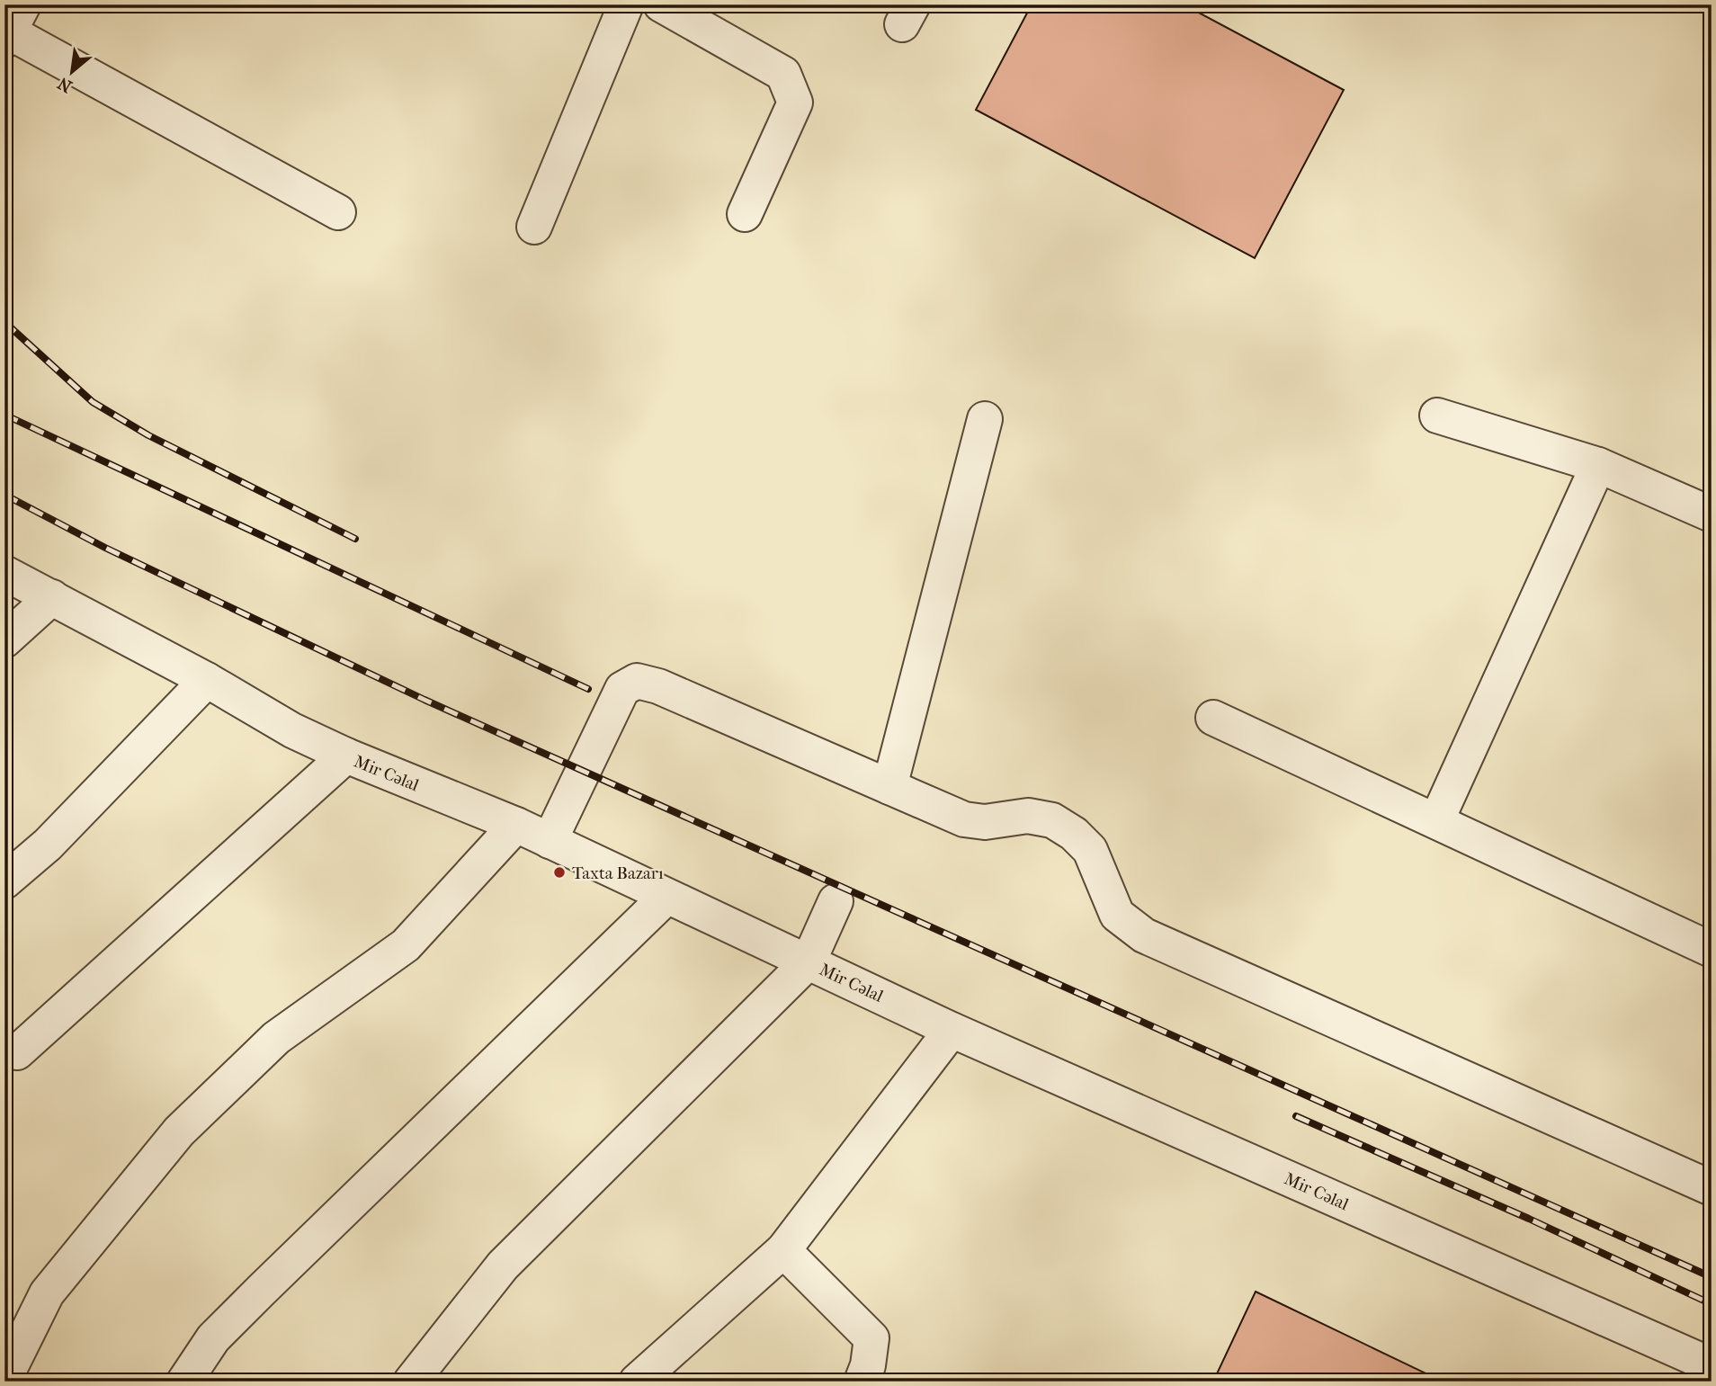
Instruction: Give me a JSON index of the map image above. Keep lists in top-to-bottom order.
{
  "streets": {
    "street": ["Mir Cəlal"]
  },
  "places": ["Taxta Bazarı"],
  "north": "bottom left"
}
